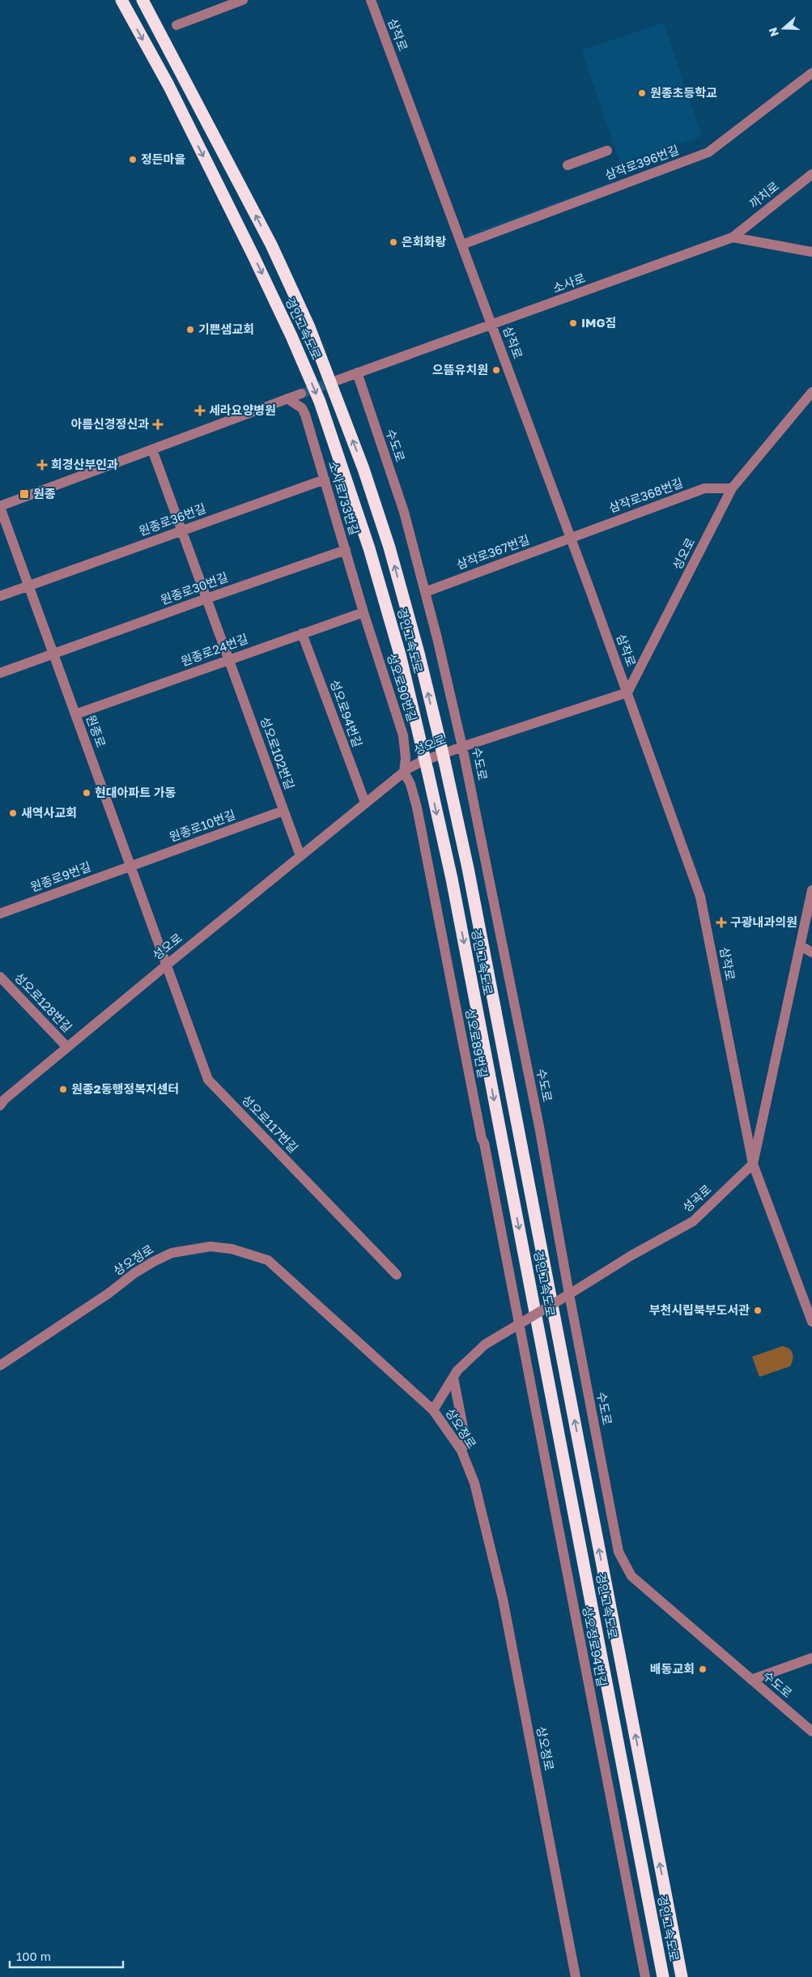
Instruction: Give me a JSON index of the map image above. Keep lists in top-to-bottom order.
{
  "streets": {
    "highway": ["경인고속도로"],
    "street": [
      "삼작로",
      "삼작로396번길",
      "까치로",
      "소사로",
      "수도로",
      "삼작로368번길",
      "소사로733번길",
      "원종로36번길",
      "삼작로367번길",
      "성오로",
      "원종로30번길",
      "원종로24번길",
      "성오로90번길",
      "성오로94번길",
      "원종로",
      "성오로102번길",
      "원종로10번길",
      "원종로9번길",
      "성오로128번길",
      "성오로89번길",
      "성오로117번길",
      "성곡로",
      "상오정로",
      "상오정로94번길"
    ]
  },
  "crossings": [
    ["삼작로", "삼작로396번길"],
    ["삼작로", "소사로"],
    ["삼작로", "삼작로368번길"],
    ["삼작로", "삼작로367번길"],
    ["삼작로", "성오로"],
    ["삼작로", "성곡로"],
    ["까치로", "소사로"],
    ["소사로", "수도로"],
    ["수도로", "삼작로367번길"],
    ["수도로", "성오로"],
    ["수도로", "성곡로"],
    ["삼작로368번길", "삼작로367번길"],
    ["삼작로368번길", "성오로"],
    ["소사로733번길", "원종로36번길"],
    ["소사로733번길", "원종로30번길"],
    ["소사로733번길", "원종로24번길"],
    ["소사로733번길", "성오로90번길"],
    ["원종로36번길", "원종로"],
    ["원종로36번길", "성오로102번길"],
    ["성오로", "성오로90번길"],
    ["성오로", "성오로94번길"],
    ["성오로", "원종로"],
    ["성오로", "성오로102번길"],
    ["성오로", "성오로128번길"],
    ["성오로", "성오로89번길"],
    ["성오로", "성오로117번길"],
    ["원종로30번길", "원종로"],
    ["원종로30번길", "성오로102번길"],
    ["원종로24번길", "성오로90번길"],
    ["원종로24번길", "성오로94번길"],
    ["원종로24번길", "원종로"],
    ["원종로24번길", "성오로102번길"],
    ["성오로90번길", "성오로89번길"],
    ["원종로", "원종로10번길"],
    ["원종로", "원종로9번길"],
    ["원종로", "성오로117번길"],
    ["성오로102번길", "원종로10번길"],
    ["원종로10번길", "원종로9번길"],
    ["성오로89번길", "상오정로94번길"],
    ["성곡로", "상오정로"]
  ],
  "places": {
    "other": [
      "원종초등학교",
      "정든마을",
      "은회화랑",
      "IMG짐",
      "기쁜샘교회",
      "으뜸유치원",
      "현대아파트 가동",
      "새역사교회",
      "원종2동행정복지센터",
      "부천시립북부도서관",
      "배동교회"
    ],
    "health": [
      "세라요양병원",
      "아름신경정신과",
      "희경산부인과",
      "구광내과의원"
    ],
    "transit": ["원종"]
  },
  "scale_bar": "100 m",
  "north": "left"
}
